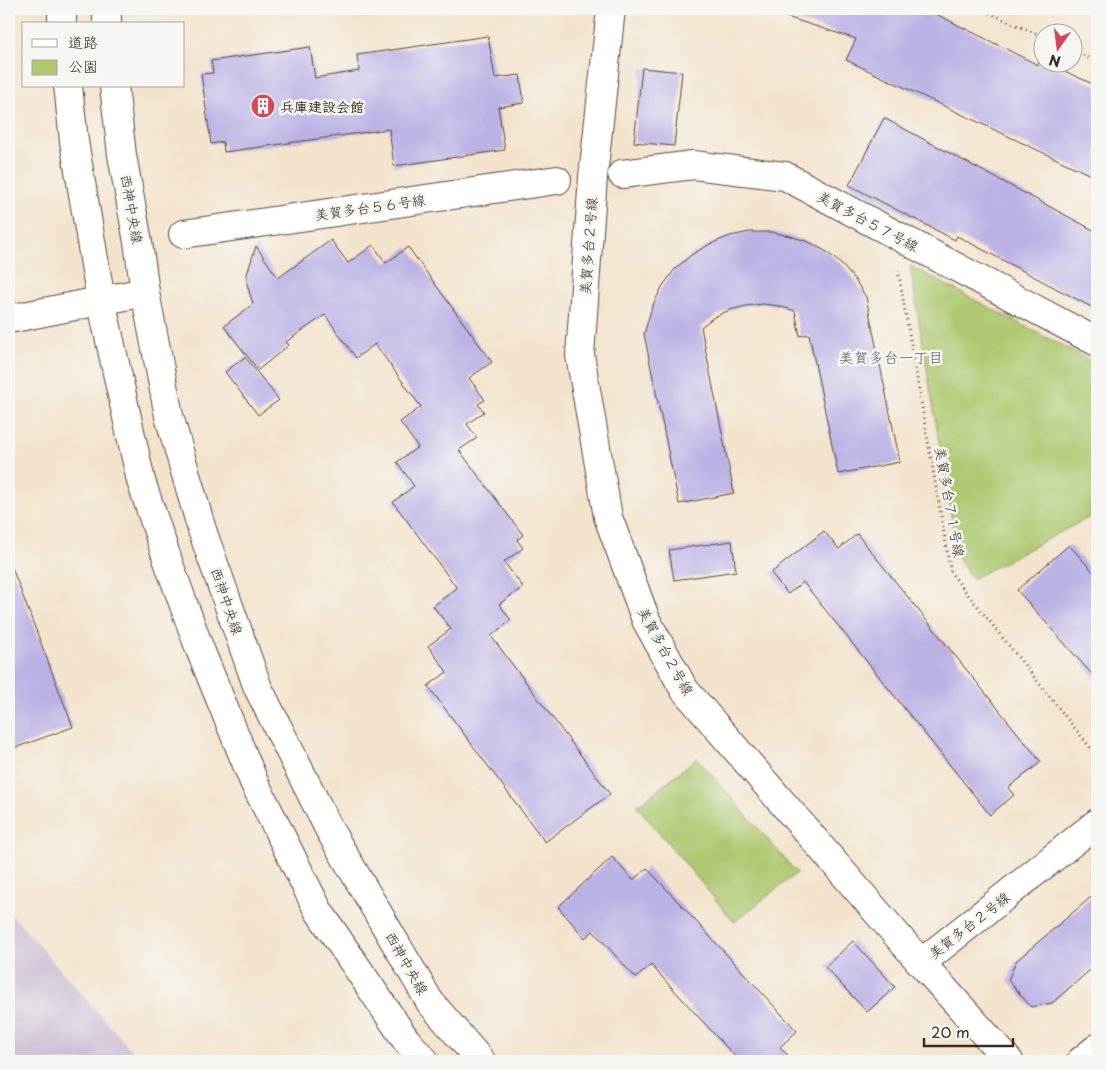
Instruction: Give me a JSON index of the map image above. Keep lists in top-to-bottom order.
{
  "streets": {
    "street": [
      "美賀多台５６号線",
      "西神中央線",
      "美賀多台５７号線",
      "美賀多台２号線"
    ],
    "path": ["美賀多台７１号線"]
  },
  "crossings": [
    ["美賀多台５７号線", "美賀多台７１号線"]
  ],
  "districts": ["美賀多台一丁目"],
  "places": {
    "building": ["兵庫建設会館"]
  },
  "legend": ["道路", "公園"],
  "scale_bar": "20 m",
  "north": "bottom"
}
